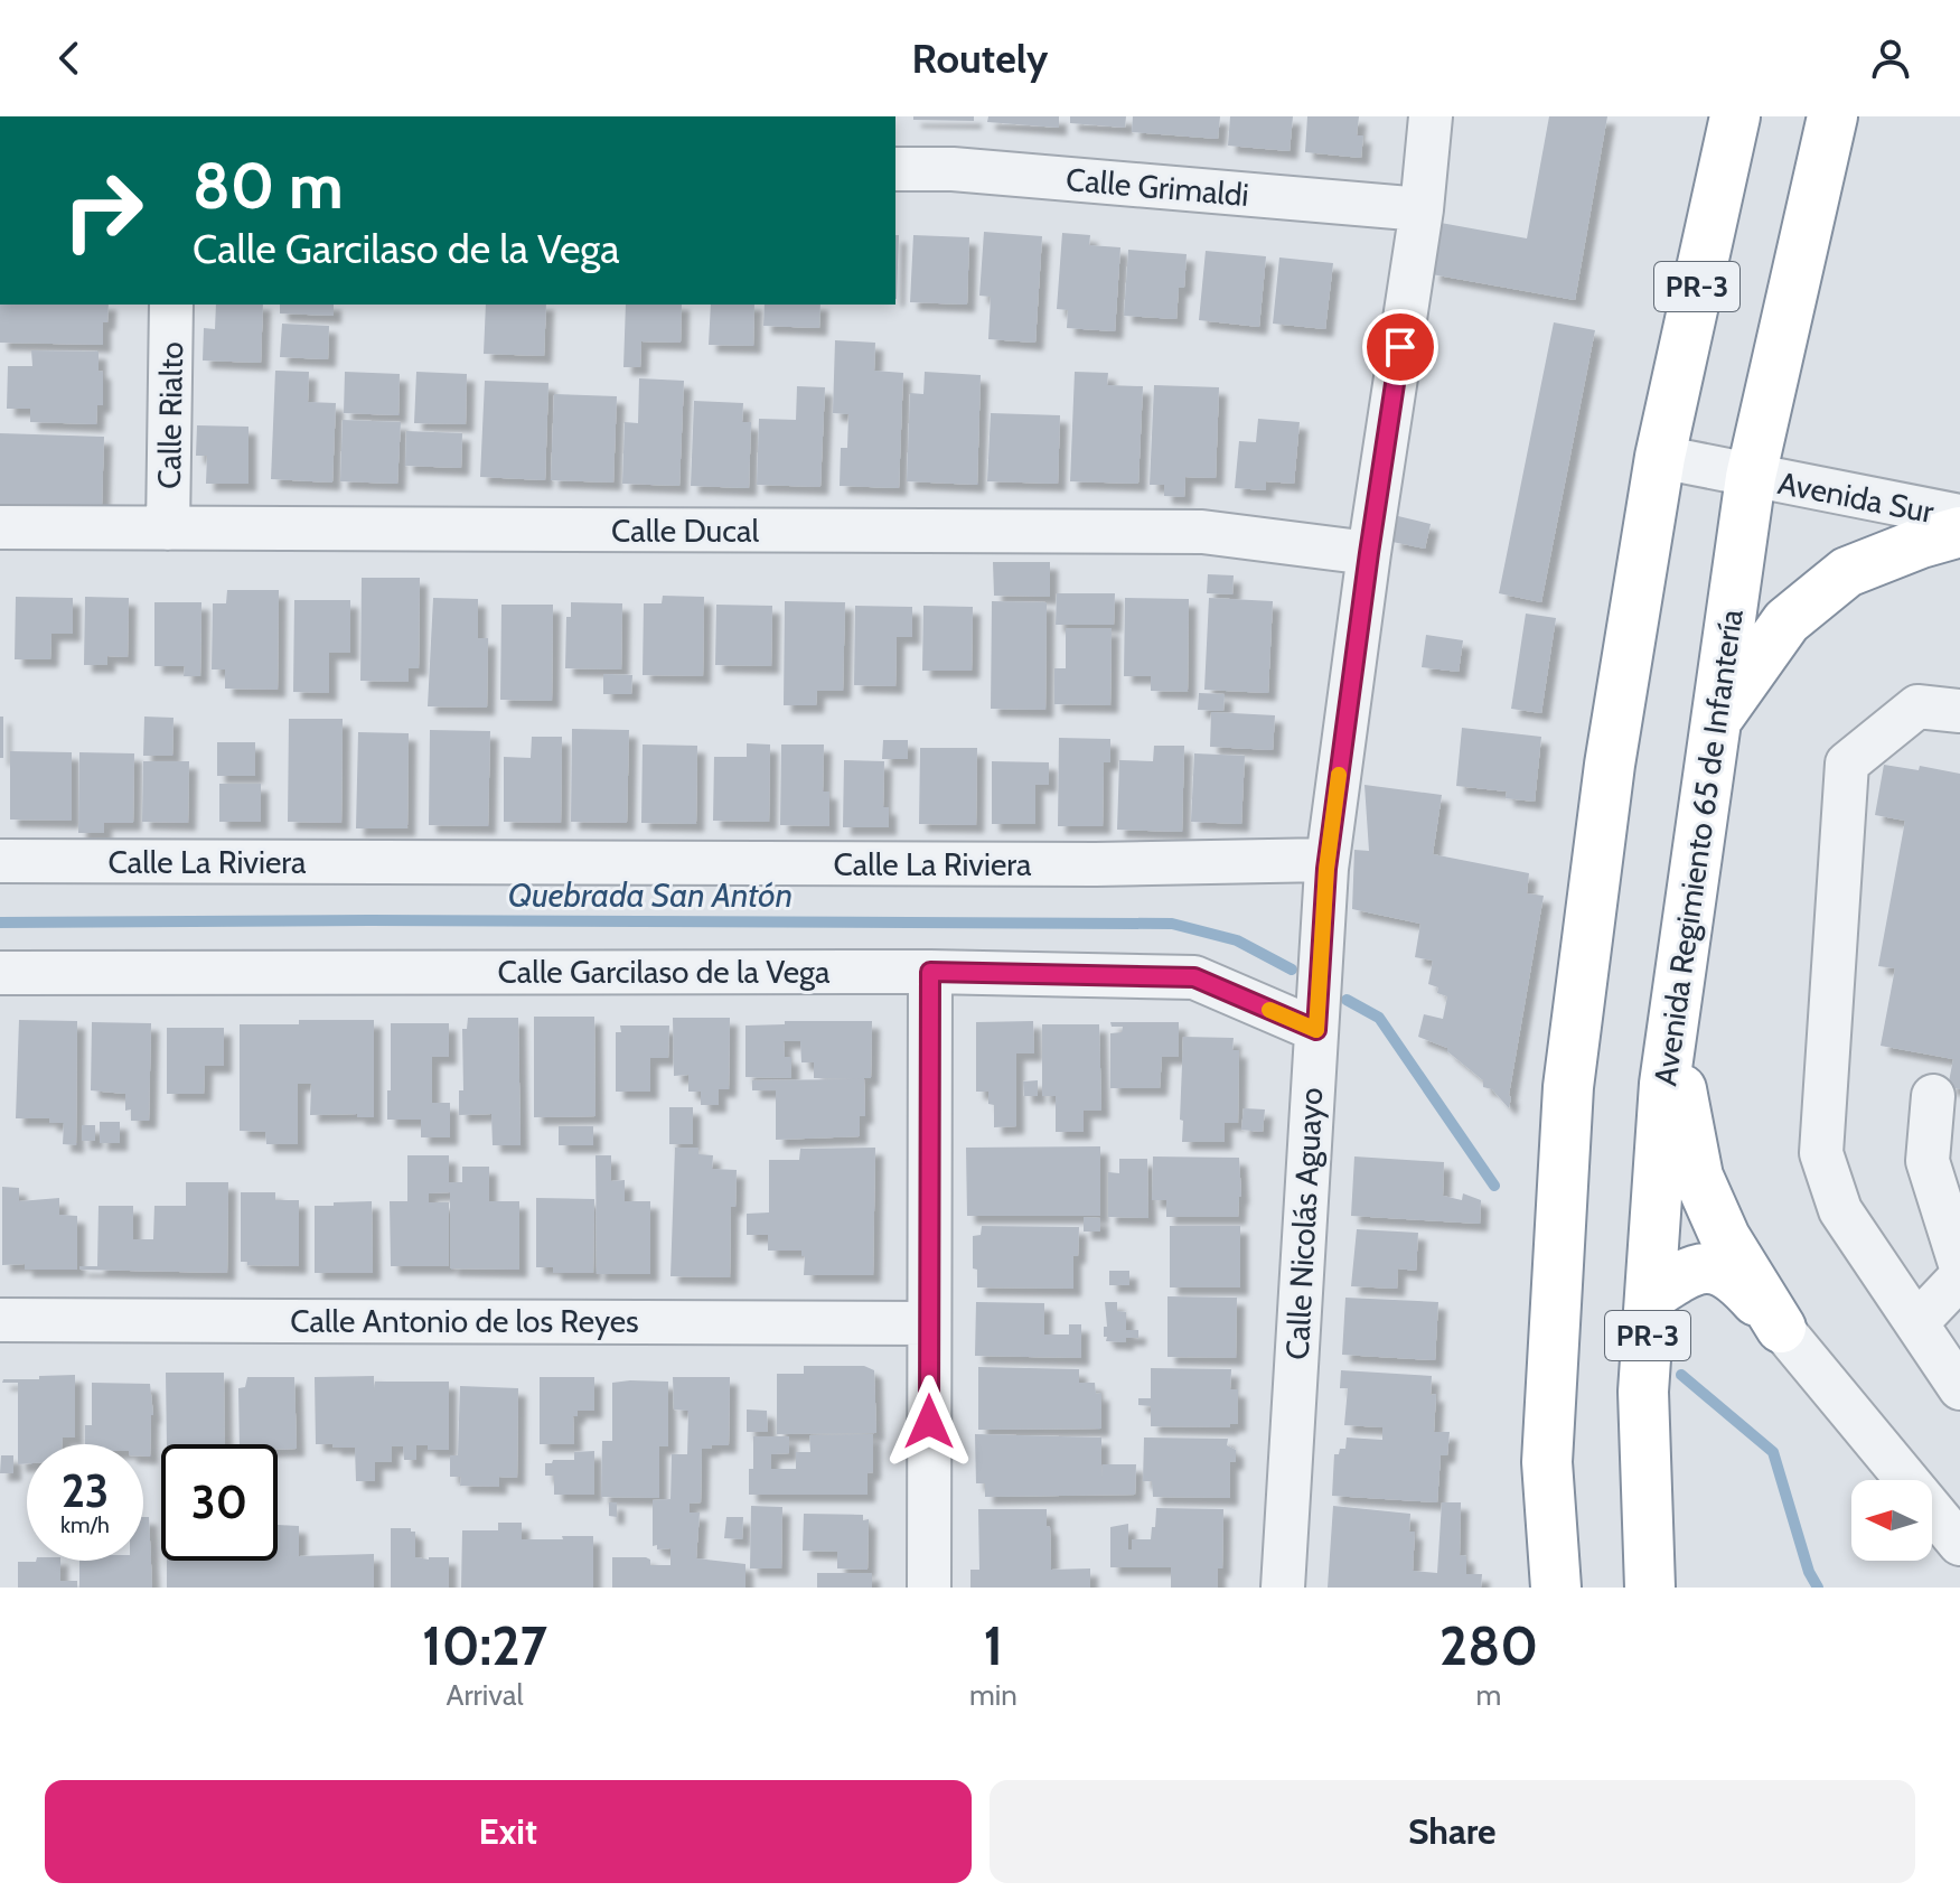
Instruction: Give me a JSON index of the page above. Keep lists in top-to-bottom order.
{
  "streets": {
    "highway": ["PR-3", "Avenida Regimiento 65 de Infantería"],
    "street": [
      "Calle Grimaldi",
      "Calle Rialto",
      "Avenida Sur",
      "Calle Ducal",
      "Calle La Riviera",
      "Calle Garcilaso de la Vega",
      "Calle Nicolás Aguayo",
      "Calle Antonio de los Reyes"
    ]
  },
  "crossings": [
    ["Calle Grimaldi", "Calle Nicolás Aguayo"],
    ["PR-3", "Avenida Sur"],
    ["Calle Rialto", "Calle Ducal"],
    ["Avenida Sur", "Avenida Regimiento 65 de Infantería"],
    ["Calle Ducal", "Calle Nicolás Aguayo"],
    ["Calle La Riviera", "Calle Nicolás Aguayo"],
    ["Calle Garcilaso de la Vega", "Calle Nicolás Aguayo"]
  ],
  "water": ["Quebrada San Antón"],
  "north": "left",
  "page": {
    "header": "Routely",
    "turn": ["80 m", "Calle Garcilaso de la Vega"],
    "speed": "23 km/h",
    "limit": "30",
    "eta": [
      "10:27",
      "Arrival",
      "1",
      "min",
      "280",
      "m"
    ],
    "buttons": ["Exit", "Share"]
  }
}
